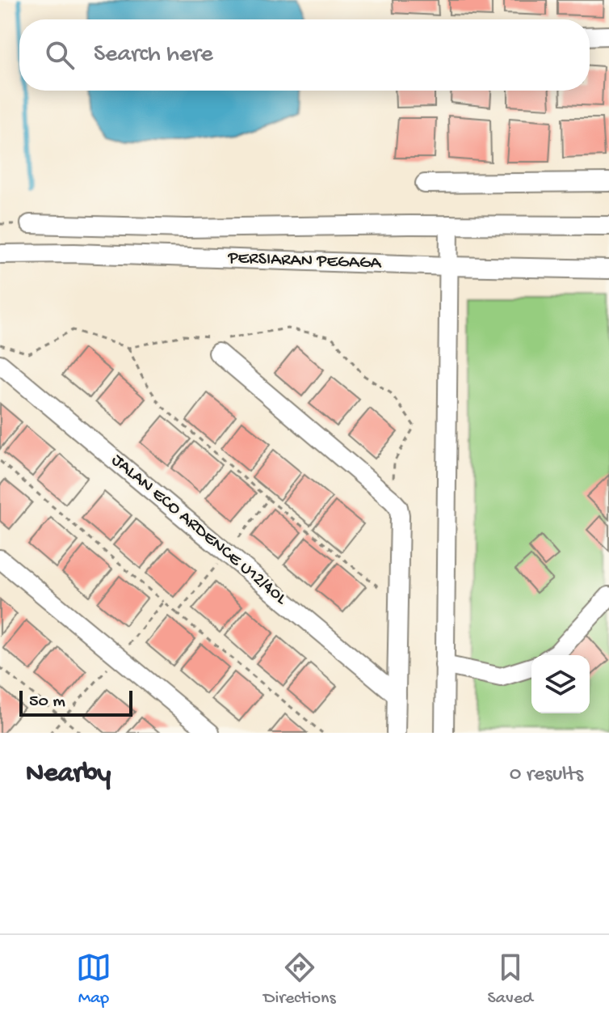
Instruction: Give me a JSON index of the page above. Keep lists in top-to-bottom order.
{
  "streets": {
    "street": ["PERSIARAN PEGAGA", "JALAN ECO ARDENCE U12/40L"]
  },
  "scale_bar": "50 m",
  "page": {
    "search": "Search here",
    "scale": "50 m",
    "heading": ["Nearby", "0 results"],
    "nav": ["Map", "Directions", "Saved"]
  }
}
